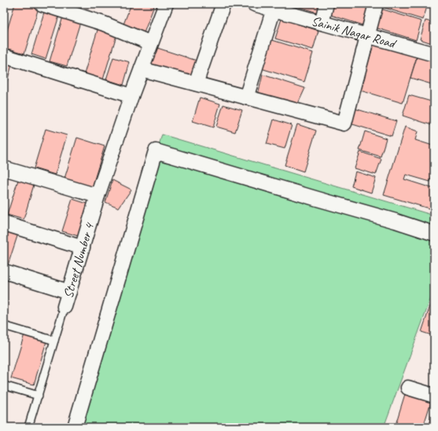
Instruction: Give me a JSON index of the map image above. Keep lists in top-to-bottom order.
{
  "streets": {
    "street": ["Sainik Nagar Road", "Street Number 4"]
  }
}
